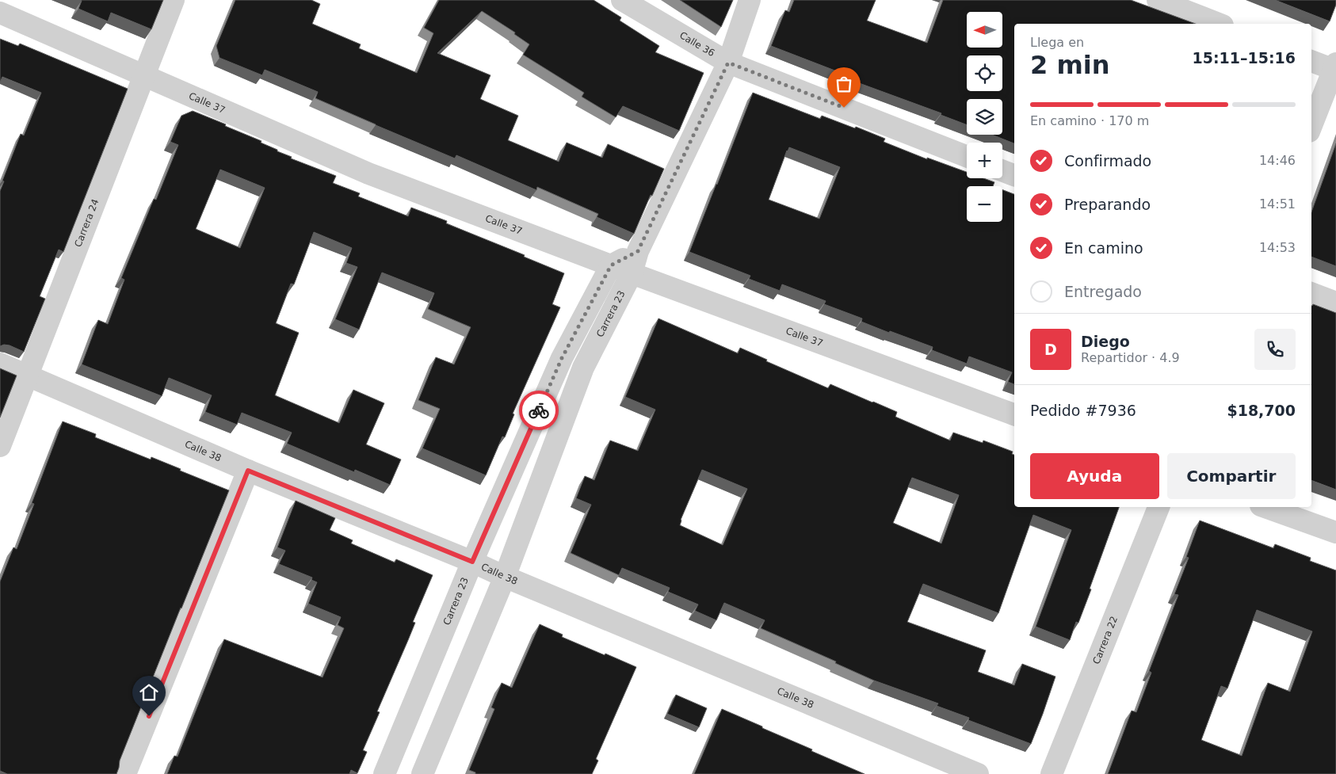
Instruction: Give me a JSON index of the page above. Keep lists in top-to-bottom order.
{
  "streets": {
    "street": [
      "Calle 36",
      "Calle 37",
      "Carrera 24",
      "Carrera 23",
      "Calle 38",
      "Carrera 22"
    ]
  },
  "crossings": [
    ["Calle 36", "Carrera 23"],
    ["Calle 37", "Carrera 24"],
    ["Calle 37", "Carrera 23"],
    ["Carrera 24", "Calle 38"],
    ["Carrera 23", "Calle 38"]
  ],
  "north": "left",
  "page": {
    "map_buttons": ["+", "−"],
    "heading": ["2 min", "Llega en", "15:11–15:16"],
    "panel": [
      "Diego",
      "Repartidor · 4.9",
      "Pedido #7936",
      "$18,700"
    ],
    "bar": "En camino · 170 m",
    "list": [
      ["Confirmado", "14:46"],
      ["Preparando", "14:51"],
      ["En camino", "14:53"],
      "Entregado"
    ],
    "round": "D",
    "buttons": ["Ayuda", "Compartir"]
  }
}
